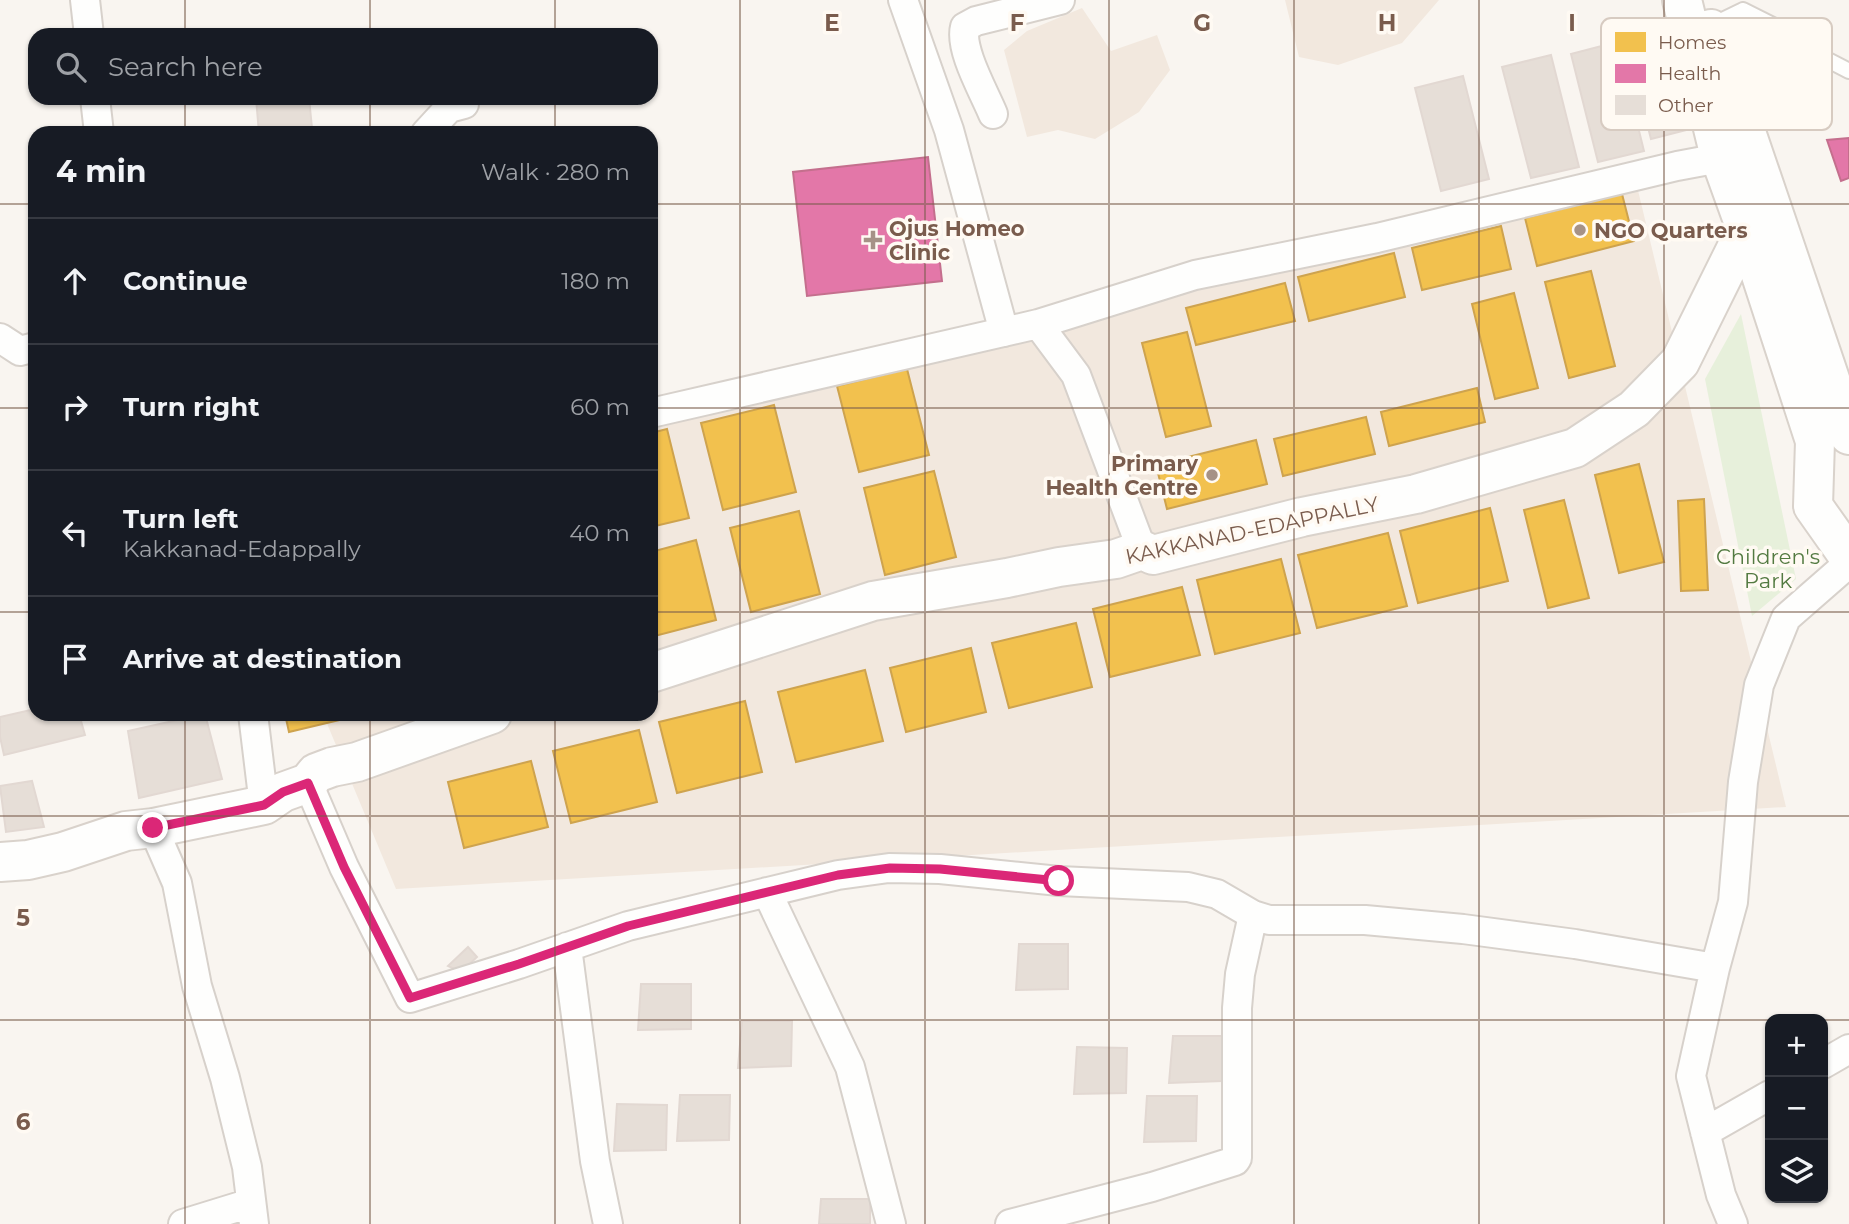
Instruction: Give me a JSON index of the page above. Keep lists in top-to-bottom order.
{
  "streets": {
    "street": ["KAKKANAD-EDAPPALLY"]
  },
  "parks": ["Children's Park"],
  "places": {
    "other": ["NGO Quarters", "Primary Health Centre"],
    "health": ["Ojus Homeo Clinic"]
  },
  "legend": ["Homes", "Health", "Other"],
  "page": {
    "search": "Search here",
    "heading": ["4 min", "Walk · 280 m"],
    "list": [
      ["Continue", "180 m"],
      ["Turn right", "60 m"],
      ["Turn left", "Kakkanad-Edappally", "40 m"],
      "Arrive at destination"
    ],
    "map_buttons": ["+", "−"]
  },
  "grid": {
    "columns": [
      "E",
      "F",
      "G",
      "H",
      "I"
    ],
    "rows": ["5", "6"]
  }
}
